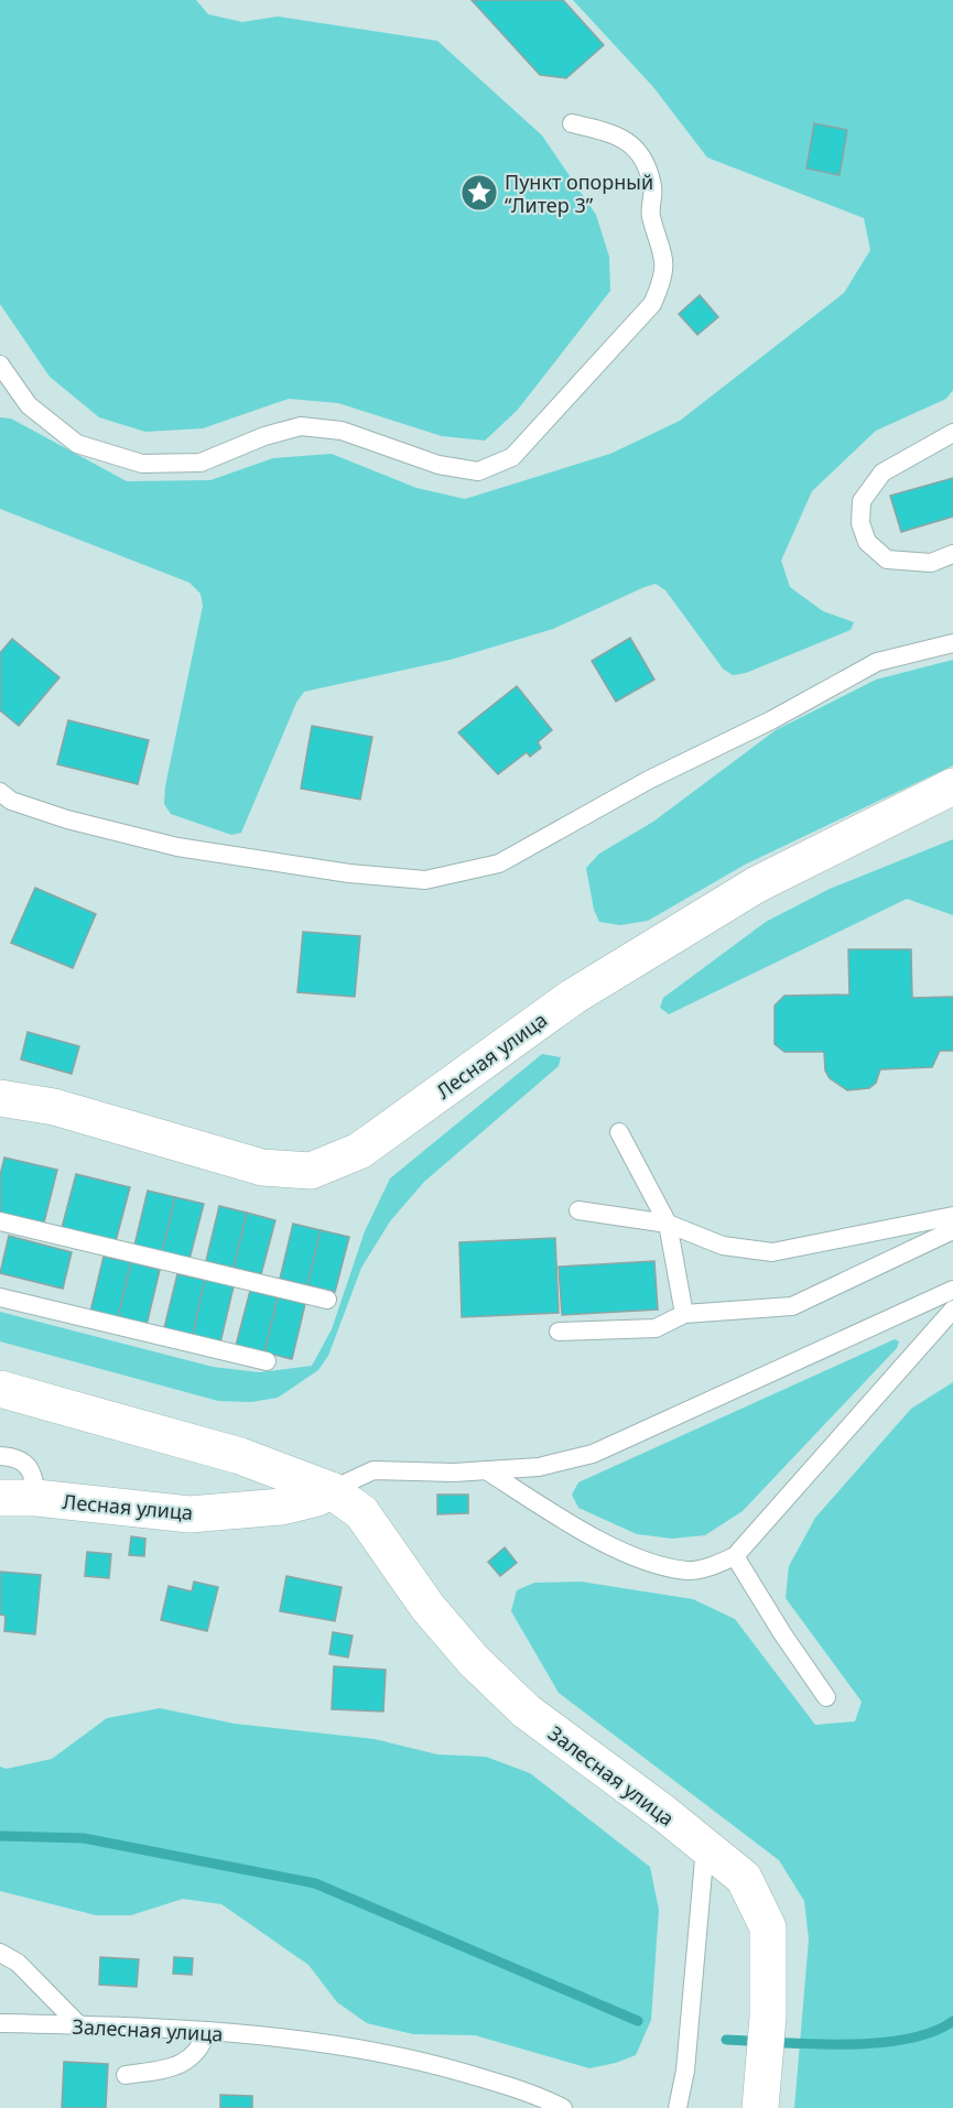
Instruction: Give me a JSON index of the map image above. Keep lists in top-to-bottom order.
{
  "streets": {
    "street": ["Лесная улица", "Залесная улица"]
  },
  "crossings": [
    ["Лесная улица", "Залесная улица"]
  ],
  "places": {
    "place": ["Пункт опорный “Литер 3”"]
  }
}
